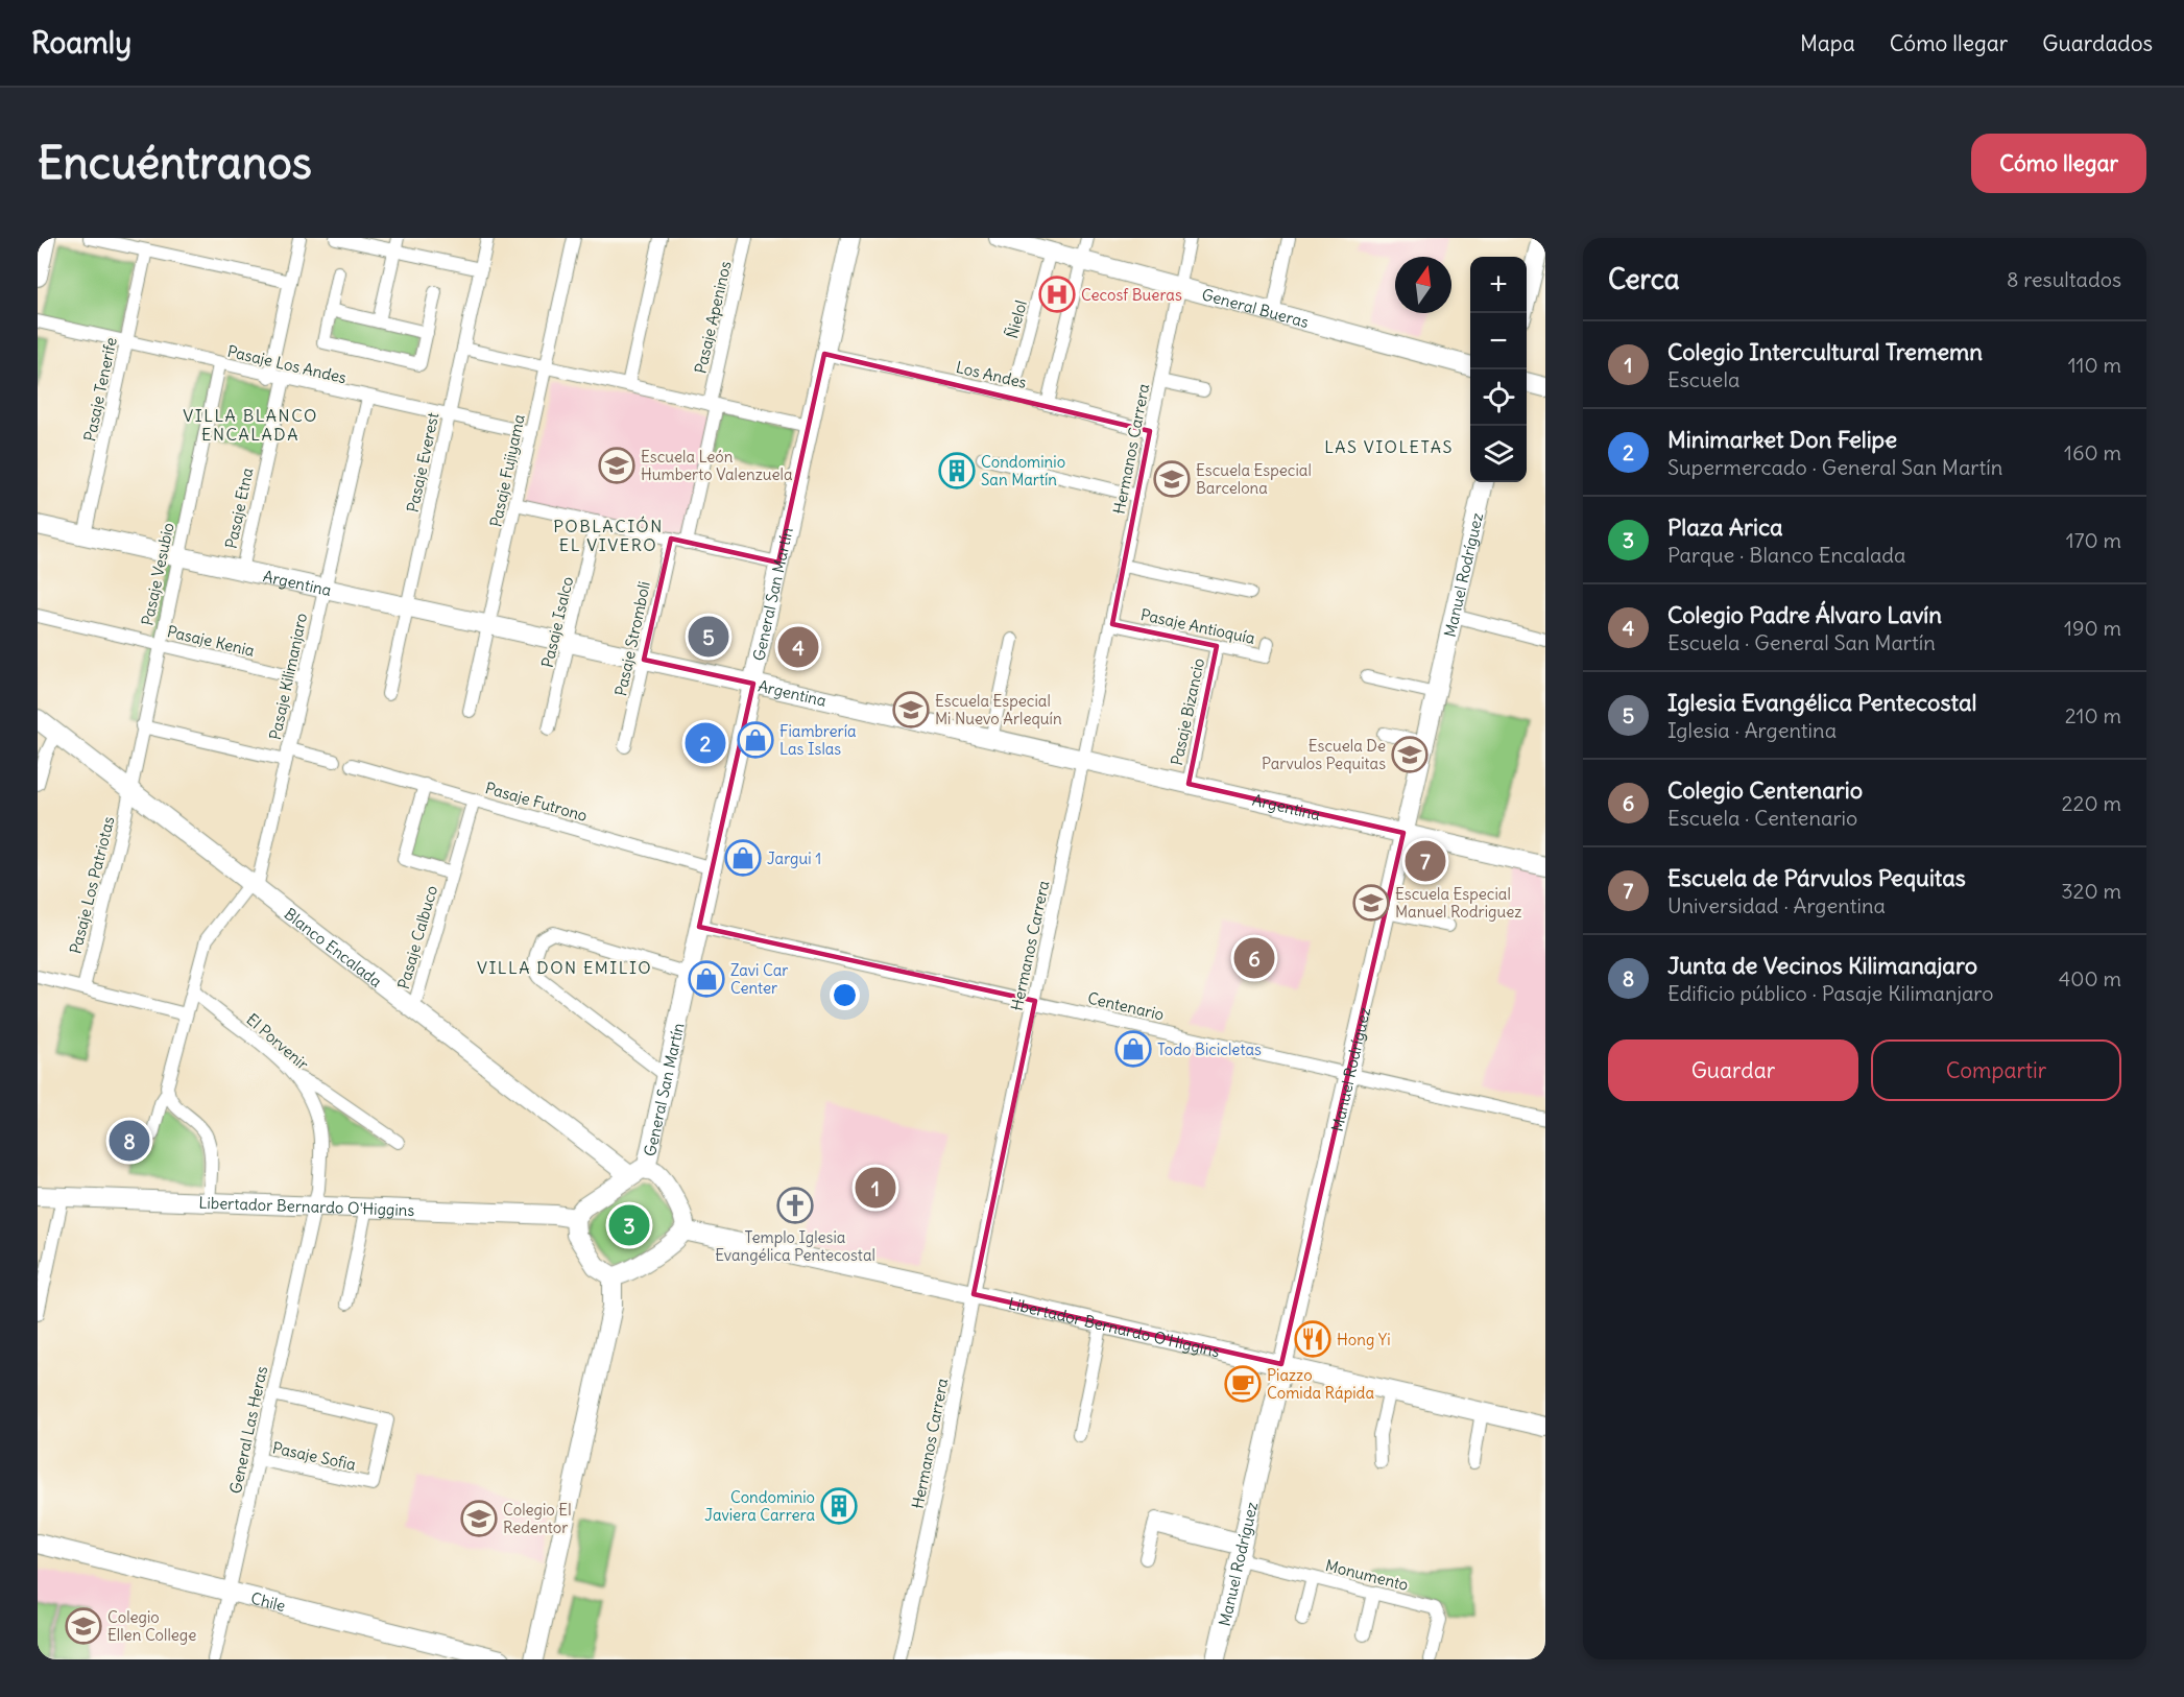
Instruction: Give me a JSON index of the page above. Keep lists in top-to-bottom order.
{
  "streets": {
    "street": [
      "General Bueras",
      "Pasaje Apeninos",
      "Ñielol",
      "Pasaje Los Andes",
      "Los Andes",
      "Pasaje Tenerife",
      "Hermanos Carrera",
      "Pasaje Everest",
      "Pasaje Fujiyama",
      "Pasaje Etna",
      "Pasaje Vesubio",
      "Manuel Rodríguez",
      "Argentina",
      "General San Martín",
      "Pasaje Isalco",
      "Pasaje Antioquía",
      "Pasaje Stromboli",
      "Pasaje Kenia",
      "Pasaje Kilimanjaro",
      "Pasaje Bizancio",
      "Pasaje Futrono",
      "Pasaje Los Patriotas",
      "Pasaje Calbuco",
      "Blanco Encalada",
      "Centenario",
      "El Porvenir",
      "Libertador Bernardo O'Higgins",
      "General Las Heras",
      "Pasaje Sofia",
      "Monumento",
      "Chile"
    ]
  },
  "crossings": [
    ["General Bueras", "Ñielol"],
    ["General Bueras", "Hermanos Carrera"],
    ["Ñielol", "Los Andes"],
    ["Pasaje Los Andes", "Pasaje Tenerife"],
    ["Pasaje Los Andes", "Pasaje Everest"],
    ["Pasaje Los Andes", "Pasaje Fujiyama"],
    ["Pasaje Los Andes", "Pasaje Etna"],
    ["Pasaje Los Andes", "Pasaje Vesubio"],
    ["Pasaje Los Andes", "Pasaje Kilimanjaro"],
    ["Los Andes", "Hermanos Carrera"],
    ["Los Andes", "General San Martín"],
    ["Pasaje Tenerife", "Argentina"],
    ["Hermanos Carrera", "Argentina"],
    ["Hermanos Carrera", "Pasaje Antioquía"],
    ["Hermanos Carrera", "Centenario"],
    ["Hermanos Carrera", "Libertador Bernardo O'Higgins"],
    ["Pasaje Everest", "Argentina"],
    ["Pasaje Fujiyama", "Argentina"],
    ["Pasaje Etna", "Argentina"],
    ["Pasaje Vesubio", "Argentina"],
    ["Pasaje Vesubio", "Pasaje Kenia"],
    ["Pasaje Vesubio", "Pasaje Los Patriotas"],
    ["Pasaje Vesubio", "Blanco Encalada"],
    ["Manuel Rodríguez", "Argentina"],
    ["Manuel Rodríguez", "Centenario"],
    ["Manuel Rodríguez", "Libertador Bernardo O'Higgins"],
    ["Manuel Rodríguez", "Monumento"],
    ["Argentina", "General San Martín"],
    ["Argentina", "Pasaje Isalco"],
    ["Argentina", "Pasaje Stromboli"],
    ["Argentina", "Pasaje Kilimanjaro"],
    ["Argentina", "Pasaje Bizancio"],
    ["General San Martín", "Pasaje Futrono"],
    ["General San Martín", "Blanco Encalada"],
    ["General San Martín", "Centenario"],
    ["General San Martín", "Libertador Bernardo O'Higgins"],
    ["Pasaje Antioquía", "Pasaje Bizancio"],
    ["Pasaje Kenia", "Pasaje Kilimanjaro"],
    ["Pasaje Kilimanjaro", "Blanco Encalada"],
    ["Pasaje Kilimanjaro", "El Porvenir"],
    ["Pasaje Futrono", "Pasaje Calbuco"],
    ["Pasaje Los Patriotas", "Blanco Encalada"],
    ["Pasaje Calbuco", "Blanco Encalada"],
    ["Blanco Encalada", "Libertador Bernardo O'Higgins"],
    ["El Porvenir", "Libertador Bernardo O'Higgins"],
    ["El Porvenir", "General Las Heras"],
    ["Libertador Bernardo O'Higgins", "General Las Heras"],
    ["General Las Heras", "Pasaje Sofia"],
    ["General Las Heras", "Chile"]
  ],
  "districts": [
    "VILLA BLANCO ENCALADA",
    "LAS VIOLETAS",
    "POBLACIÓN EL VIVERO",
    "VILLA DON EMILIO"
  ],
  "places": {
    "hospital": ["Cecosf Bueras"],
    "school or university": [
      "Escuela León Humberto Valenzuela",
      "Escuela Especial Barcelona",
      "Escuela Especial Mi Nuevo Arlequín",
      "Escuela De Parvulos Pequitas",
      "Escuela Especial Manuel Rodriguez",
      "Colegio El Redentor",
      "Colegio Ellen College"
    ],
    "building": ["Condominio San Martín", "Condominio Javiera Carrera"],
    "shop": [
      "Fiambrería Las Islas",
      "Jargui 1",
      "Zavi Car Center",
      "Todo Bicicletas"
    ],
    "church": ["Templo Iglesia Evangélica Pentecostal"],
    "restaurant": ["Hong Yi"],
    "cafe": ["Piazzo Comida Rápida"]
  },
  "north": "top",
  "page": {
    "header": "Roamly",
    "nav": ["Mapa", "Cómo llegar", "Guardados"],
    "buttons": [
      "Cómo llegar",
      ["Guardar", "Compartir"]
    ],
    "title": "Encuéntranos",
    "heading": ["Cerca", "8 resultados"],
    "map_buttons": ["+", "−"],
    "list": [
      {
        "mark": "1",
        "name": "Colegio Intercultural Trememn",
        "note": "Escuela",
        "value": "110 m"
      },
      {
        "mark": "2",
        "name": "Minimarket Don Felipe",
        "note": "Supermercado · General San Martín",
        "value": "160 m"
      },
      {
        "mark": "3",
        "name": "Plaza Arica",
        "note": "Parque · Blanco Encalada",
        "value": "170 m"
      },
      {
        "mark": "4",
        "name": "Colegio Padre Álvaro Lavín",
        "note": "Escuela · General San Martín",
        "value": "190 m"
      },
      {
        "mark": "5",
        "name": "Iglesia Evangélica Pentecostal",
        "note": "Iglesia · Argentina",
        "value": "210 m"
      },
      {
        "mark": "6",
        "name": "Colegio Centenario",
        "note": "Escuela · Centenario",
        "value": "220 m"
      },
      {
        "mark": "7",
        "name": "Escuela de Párvulos Pequitas",
        "note": "Universidad · Argentina",
        "value": "320 m"
      },
      {
        "mark": "8",
        "name": "Junta de Vecinos Kilimanajaro",
        "note": "Edificio público · Pasaje Kilimanjaro",
        "value": "400 m"
      }
    ],
    "pins": [
      "5",
      "4",
      "2",
      "7",
      "6",
      "8",
      "1",
      "3"
    ]
  }
}
